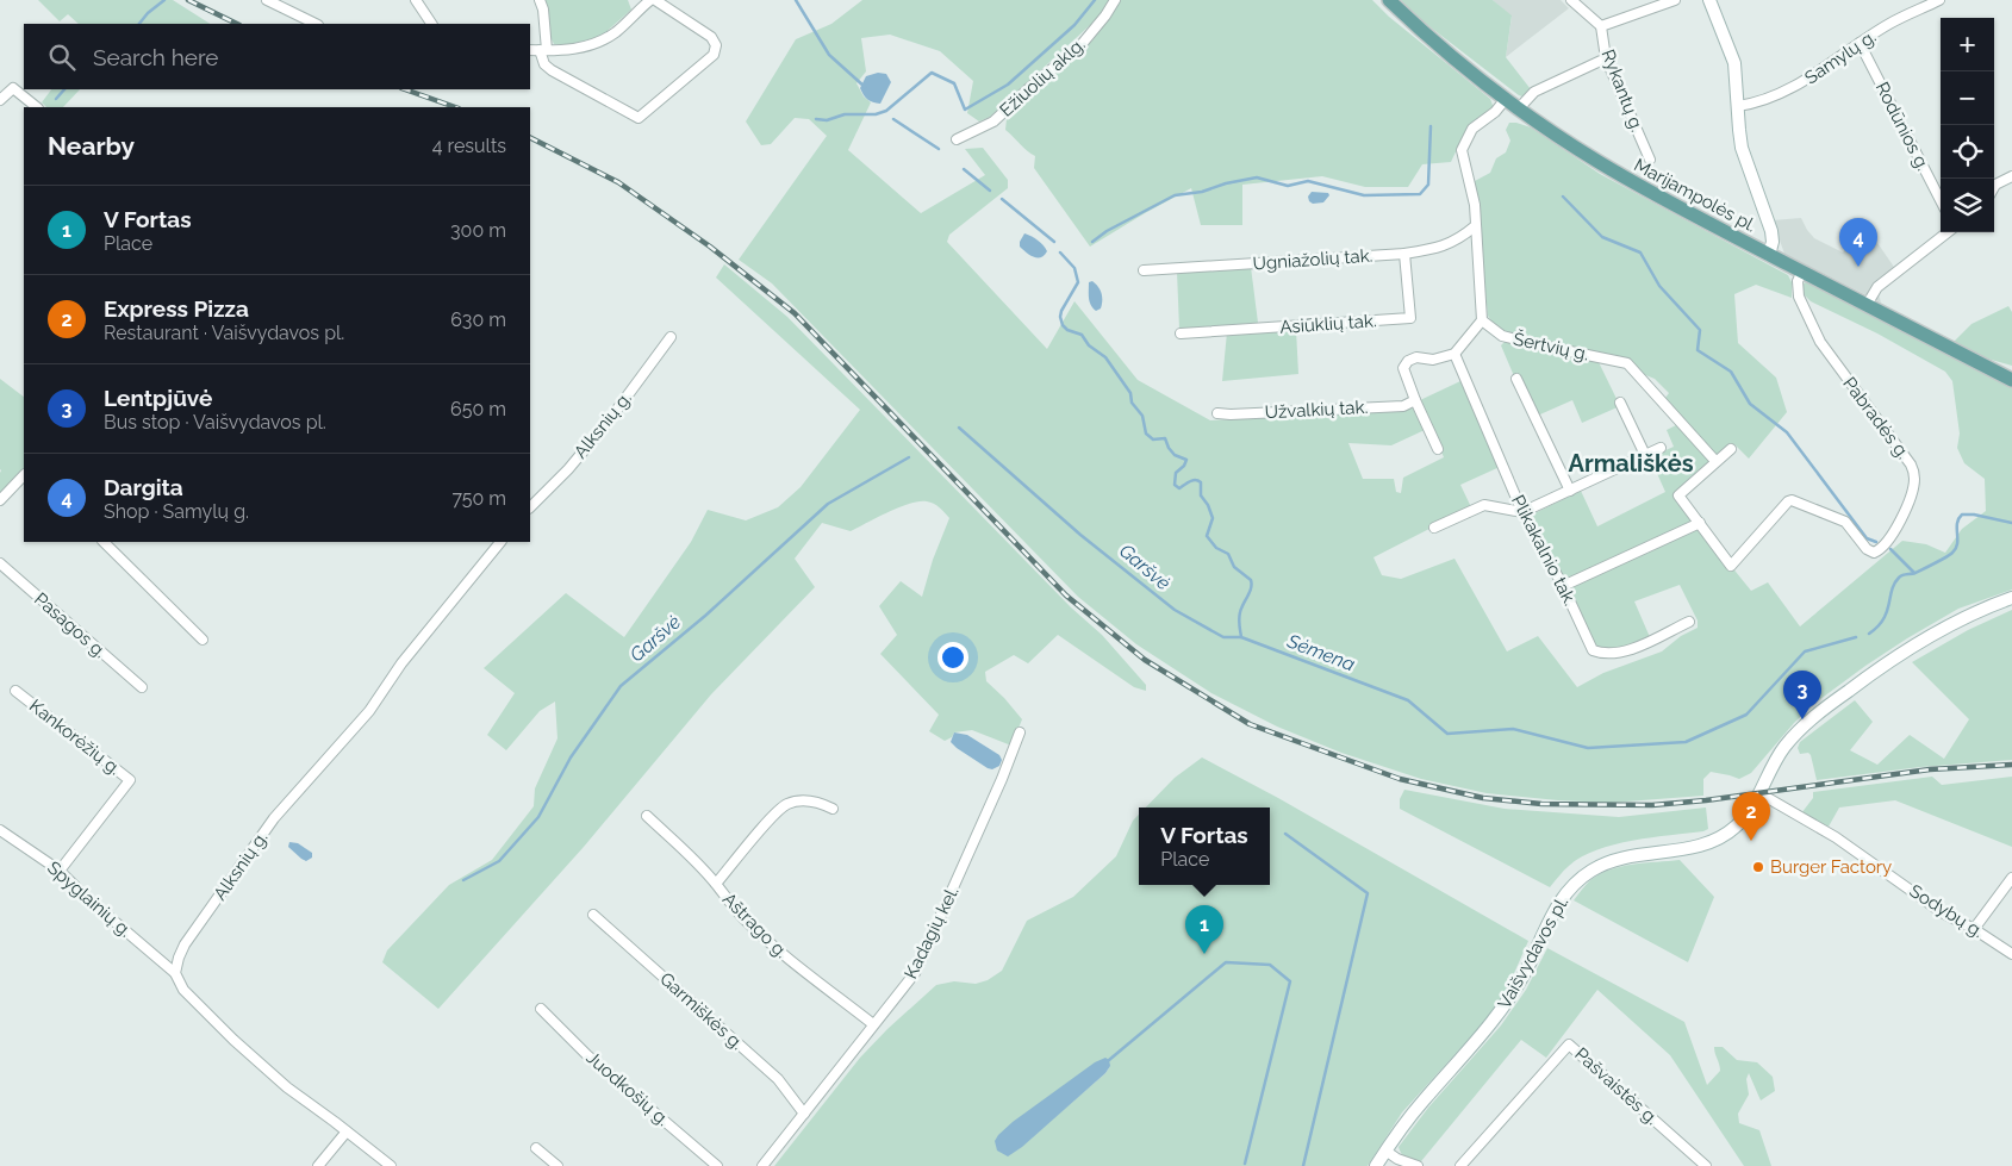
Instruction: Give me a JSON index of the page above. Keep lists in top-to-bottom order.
{
  "streets": {
    "main road": ["Marijampolės pl.", "Vaišvydavos pl."],
    "street": [
      "Samylų g.",
      "Ežiuolių aklg.",
      "Rykantų g.",
      "Rodūnios g.",
      "Ugniažolių tak.",
      "Asiūklių tak.",
      "Šertvių g.",
      "Užvalkių tak.",
      "Pabradės g.",
      "Alksnių g.",
      "Plikakalnio tak.",
      "Pasagos g.",
      "Kankorėžių g.",
      "Spyglainių g.",
      "Sodybų g.",
      "Aštrago g.",
      "Kadagių kel.",
      "Garmiškės g.",
      "Pašvaistės g.",
      "Juodkošių g."
    ]
  },
  "crossings": [
    ["Samylų g.", "Rodūnios g."],
    ["Marijampolės pl.", "Pabradės g."],
    ["Ugniažolių tak.", "Asiūklių tak."],
    ["Alksnių g.", "Spyglainių g."],
    ["Kankorėžių g.", "Spyglainių g."],
    ["Sodybų g.", "Vaišvydavos pl."],
    ["Aštrago g.", "Kadagių kel."],
    ["Kadagių kel.", "Garmiškės g."]
  ],
  "districts": ["Armališkės"],
  "water": ["Garšvė", "Sėmena"],
  "places": ["Burger Factory"],
  "page": {
    "map_buttons": ["+", "−"],
    "search": "Search here",
    "heading": ["Nearby", "4 results"],
    "list": [
      {
        "mark": "1",
        "name": "V Fortas",
        "note": "Place",
        "value": "300 m"
      },
      {
        "mark": "2",
        "name": "Express Pizza",
        "note": "Restaurant · Vaišvydavos pl.",
        "value": "630 m"
      },
      {
        "mark": "3",
        "name": "Lentpjūvė",
        "note": "Bus stop · Vaišvydavos pl.",
        "value": "650 m"
      },
      {
        "mark": "4",
        "name": "Dargita",
        "note": "Shop · Samylų g.",
        "value": "750 m"
      }
    ],
    "pins": [
      "4",
      "3",
      "2",
      "1"
    ],
    "popup": ["V Fortas", "Place"]
  }
}
